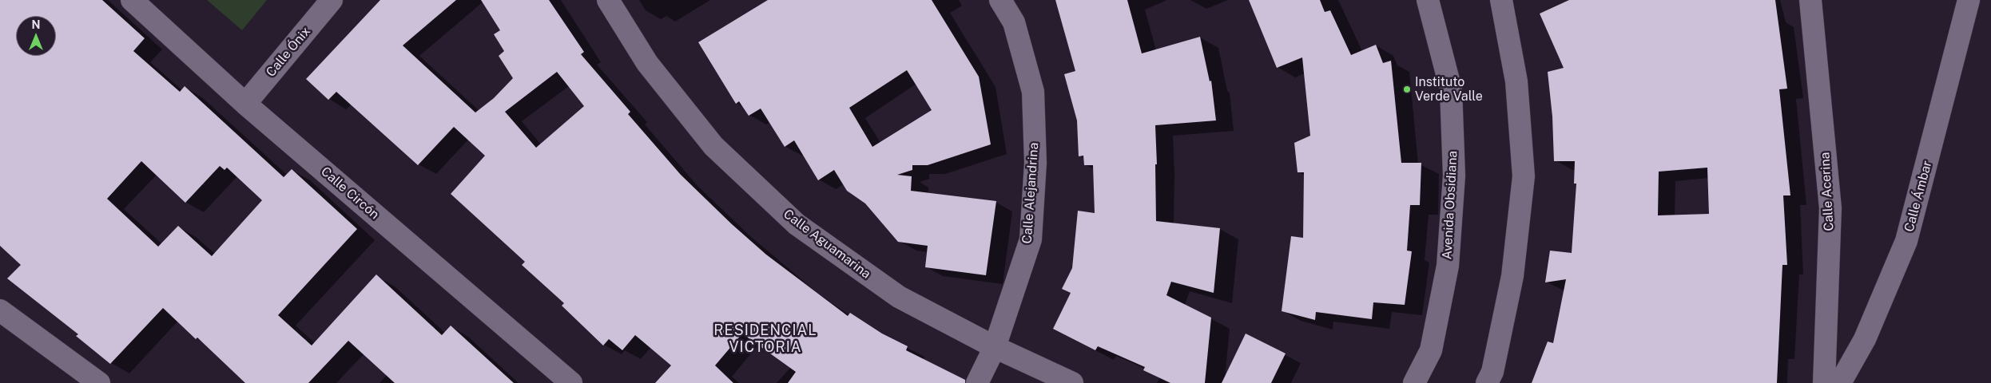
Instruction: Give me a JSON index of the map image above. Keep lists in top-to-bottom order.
{
  "streets": {
    "street": [
      "Calle Ónix",
      "Calle Acerina",
      "Calle Circón",
      "Calle Alejandrina",
      "Calle Ámbar",
      "Avenida Obsidiana",
      "Calle Aguamarina"
    ]
  },
  "crossings": [
    ["Calle Ónix", "Calle Circón"],
    ["Calle Alejandrina", "Calle Aguamarina"]
  ],
  "districts": ["RESIDENCIAL VICTORIA"],
  "places": ["Instituto Verde Valle"],
  "north": "top"
}
